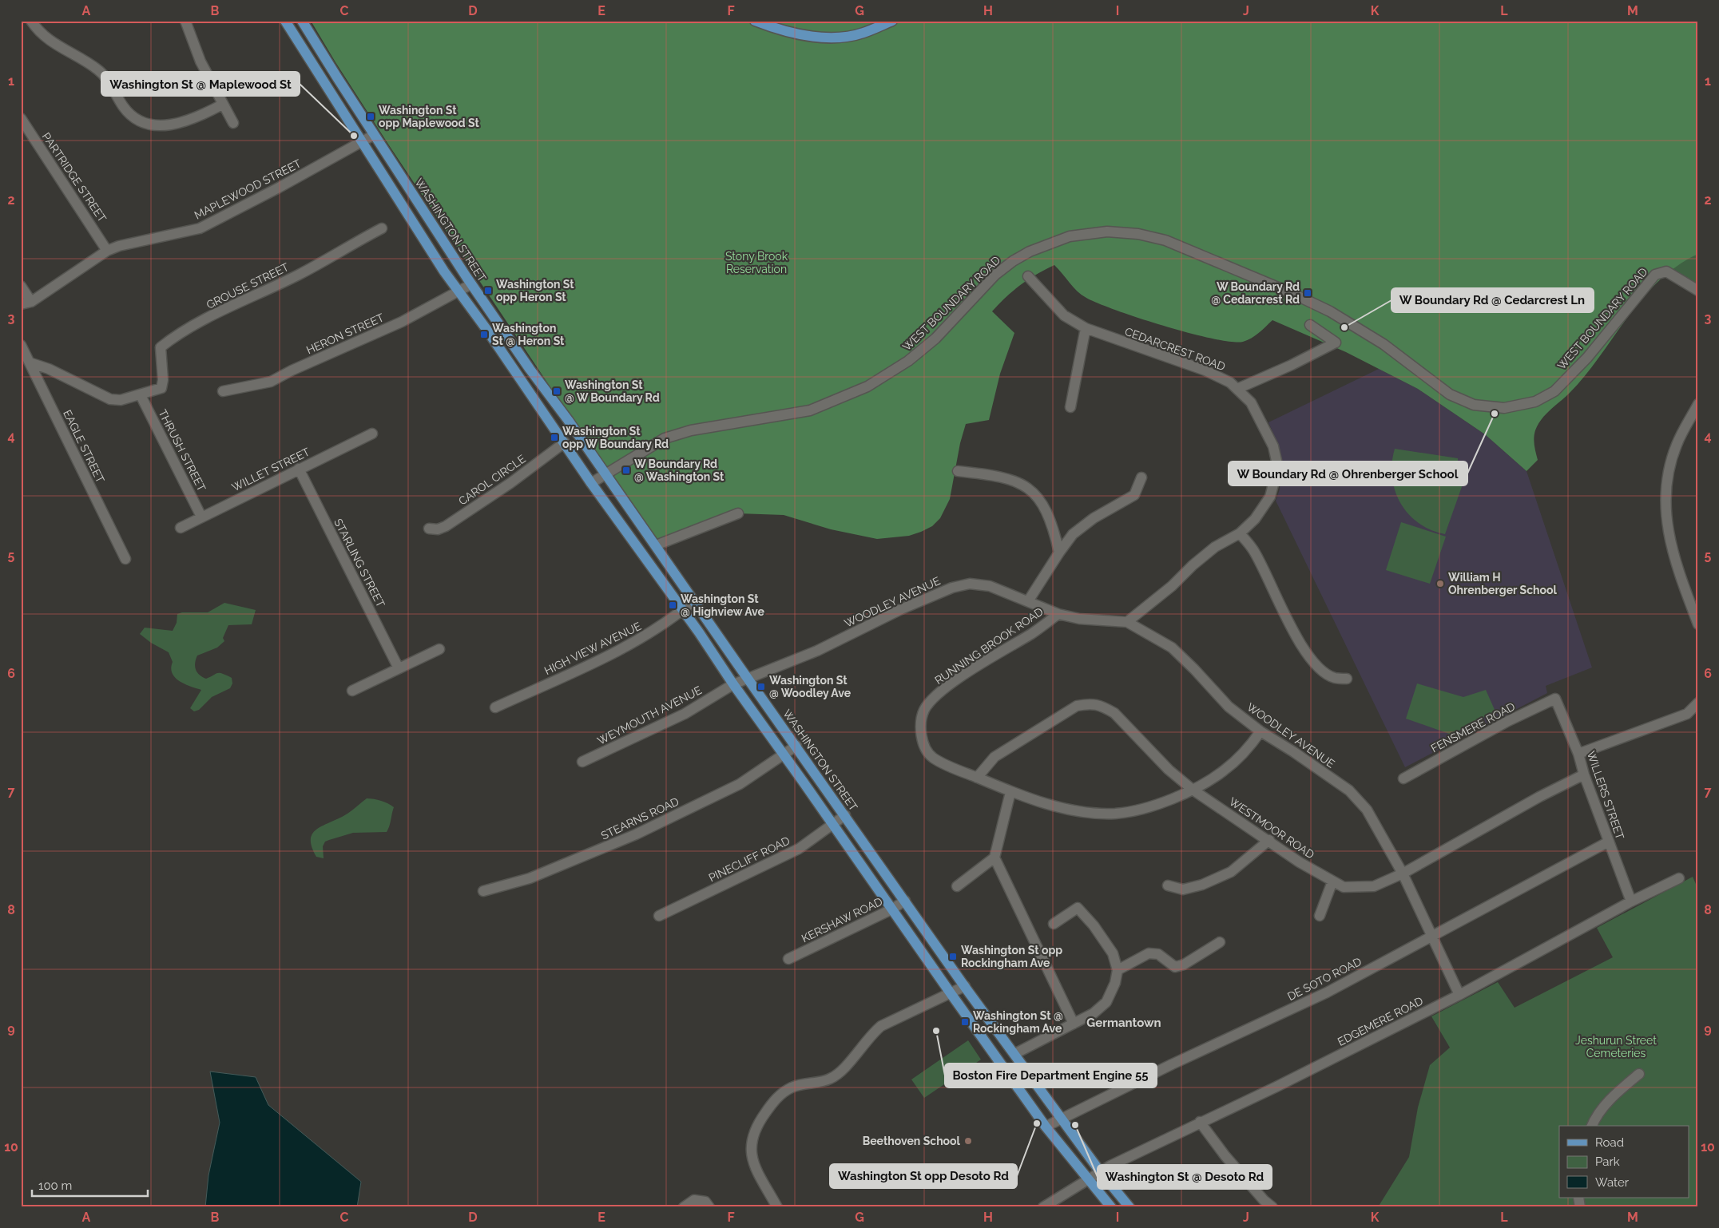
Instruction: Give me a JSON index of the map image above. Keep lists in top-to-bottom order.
{
  "streets": {
    "main road": ["WASHINGTON STREET"],
    "street": [
      "PARTRIDGE STREET",
      "MAPLEWOOD STREET",
      "GROUSE STREET",
      "WEST BOUNDARY ROAD",
      "HERON STREET",
      "CEDARCREST ROAD",
      "EAGLE STREET",
      "THRUSH STREET",
      "WILLET STREET",
      "CAROL CIRCLE",
      "STARLING STREET",
      "WOODLEY AVENUE",
      "RUNNING BROOK ROAD",
      "HIGH VIEW AVENUE",
      "WEYMOUTH AVENUE",
      "FENSMERE ROAD",
      "WILLERS STREET",
      "STEARNS ROAD",
      "WESTMOOR ROAD",
      "PINECLIFF ROAD",
      "KERSHAW ROAD",
      "DE SOTO ROAD",
      "EDGEMERE ROAD"
    ]
  },
  "crossings": [
    ["PARTRIDGE STREET", "MAPLEWOOD STREET"],
    ["MAPLEWOOD STREET", "WASHINGTON STREET"],
    ["WASHINGTON STREET", "WEST BOUNDARY ROAD"],
    ["WASHINGTON STREET", "HERON STREET"],
    ["WASHINGTON STREET", "WOODLEY AVENUE"],
    ["WASHINGTON STREET", "HIGH VIEW AVENUE"],
    ["WASHINGTON STREET", "WEYMOUTH AVENUE"],
    ["WASHINGTON STREET", "STEARNS ROAD"],
    ["WASHINGTON STREET", "PINECLIFF ROAD"],
    ["WASHINGTON STREET", "KERSHAW ROAD"],
    ["WASHINGTON STREET", "DE SOTO ROAD"],
    ["WASHINGTON STREET", "EDGEMERE ROAD"],
    ["GROUSE STREET", "THRUSH STREET"],
    ["CEDARCREST ROAD", "WOODLEY AVENUE"],
    ["THRUSH STREET", "WILLET STREET"],
    ["WILLET STREET", "STARLING STREET"],
    ["WOODLEY AVENUE", "RUNNING BROOK ROAD"],
    ["WOODLEY AVENUE", "WEYMOUTH AVENUE"],
    ["WOODLEY AVENUE", "WESTMOOR ROAD"],
    ["WOODLEY AVENUE", "DE SOTO ROAD"],
    ["WOODLEY AVENUE", "EDGEMERE ROAD"],
    ["RUNNING BROOK ROAD", "WESTMOOR ROAD"],
    ["FENSMERE ROAD", "WILLERS STREET"],
    ["WILLERS STREET", "WESTMOOR ROAD"],
    ["WILLERS STREET", "DE SOTO ROAD"],
    ["WILLERS STREET", "EDGEMERE ROAD"]
  ],
  "districts": ["Germantown"],
  "parks": ["Stony Brook Reservation", "Jeshurun Street Cemeteries"],
  "places": {
    "transit": [
      "Washington St opp Maplewood St",
      "Washington St opp Heron St",
      "W Boundary Rd @ Cedarcrest Rd",
      "Washington St @ Heron St",
      "Washington St @ W Boundary Rd",
      "Washington St opp W Boundary Rd",
      "W Boundary Rd @ Washington St",
      "Washington St @ Highview Ave",
      "Washington St @ Woodley Ave",
      "Washington St opp Rockingham Ave",
      "Washington St @ Rockingham Ave"
    ],
    "other": [
      "Washington St @ Maplewood St",
      "W Boundary Rd @ Cedarcrest Ln",
      "W Boundary Rd @ Ohrenberger School",
      "William H Ohrenberger School",
      "Boston Fire Department Engine 55",
      "Washington St opp Desoto Rd",
      "Washington St @ Desoto Rd",
      "Beethoven School"
    ]
  },
  "legend": ["Road", "Park", "Water"],
  "scale_bar": "100 m",
  "grid": {
    "columns": [
      "A",
      "B",
      "C",
      "D",
      "E",
      "F",
      "G",
      "H",
      "I",
      "J",
      "K",
      "L",
      "M"
    ],
    "rows": [
      "1",
      "2",
      "3",
      "4",
      "5",
      "6",
      "7",
      "8",
      "9",
      "10"
    ]
  }
}
